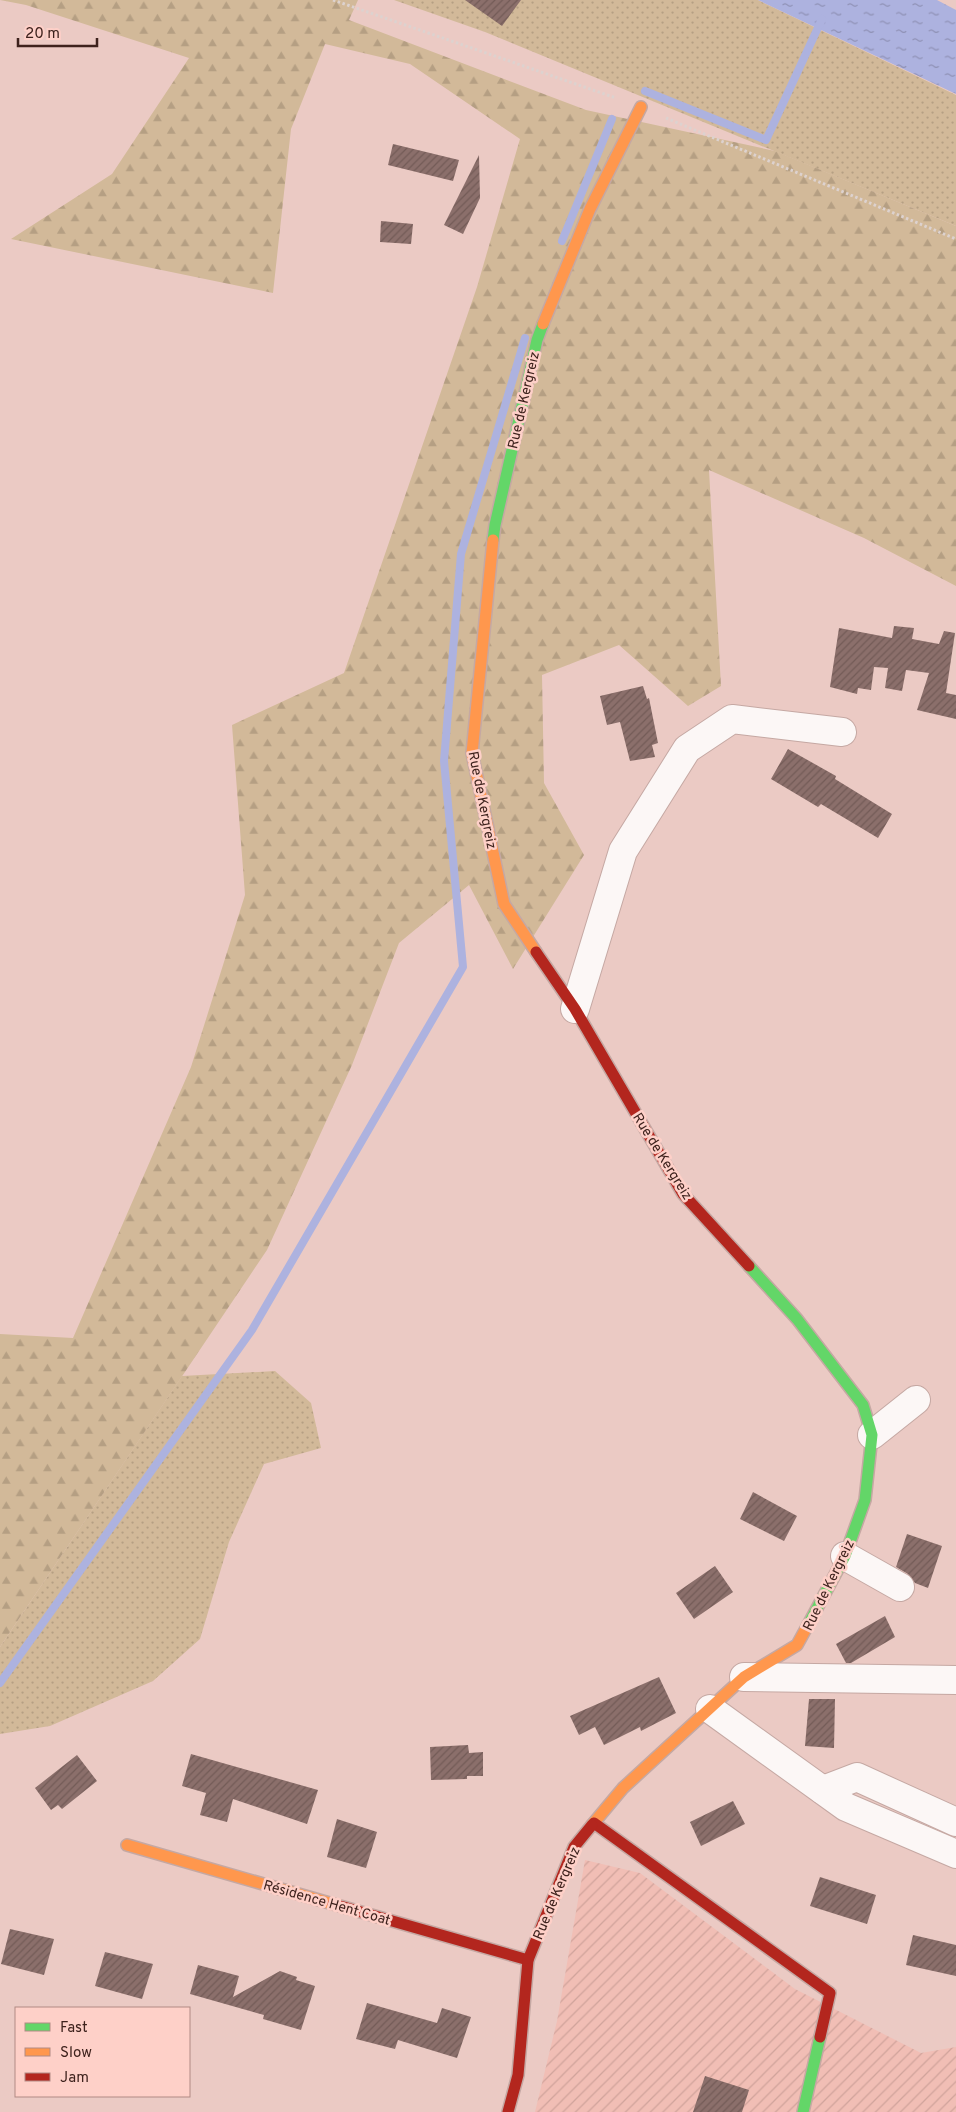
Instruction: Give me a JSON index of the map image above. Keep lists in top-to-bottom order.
{
  "streets": {
    "street": ["Rue de Kergreiz", "Résidence Hent Coat"]
  },
  "crossings": [
    ["Rue de Kergreiz", "Résidence Hent Coat"]
  ],
  "legend": ["Fast", "Slow", "Jam"],
  "scale_bar": "20 m"
}
